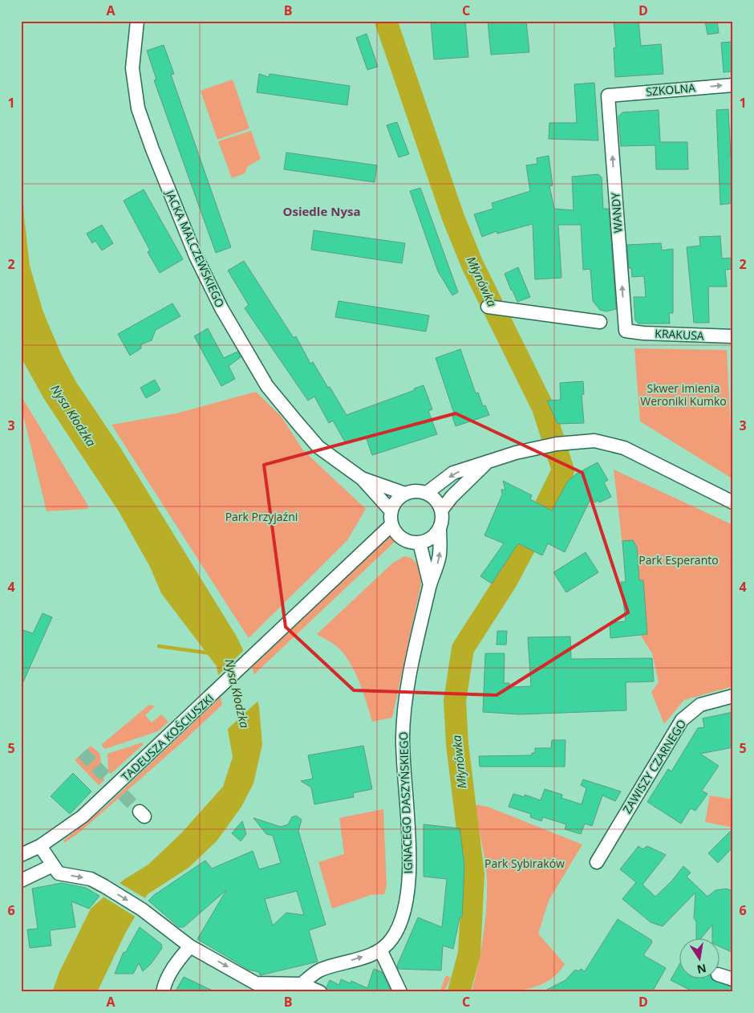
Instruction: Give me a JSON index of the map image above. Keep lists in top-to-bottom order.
{
  "streets": {
    "street": [
      "SZKOLNA",
      "WANDY",
      "JACKA MALCZEWSKIEGO",
      "KRAKUSA",
      "TADEUSZA KOŚCIUSZKI",
      "ZAWISZY CZARNEGO",
      "IGNACEGO DASZYŃSKIEGO"
    ]
  },
  "crossings": [
    ["SZKOLNA", "WANDY"],
    ["WANDY", "KRAKUSA"],
    ["JACKA MALCZEWSKIEGO", "TADEUSZA KOŚCIUSZKI"],
    ["JACKA MALCZEWSKIEGO", "IGNACEGO DASZYŃSKIEGO"],
    ["TADEUSZA KOŚCIUSZKI", "IGNACEGO DASZYŃSKIEGO"]
  ],
  "one_way": ["SZKOLNA", "WANDY"],
  "districts": ["Osiedle Nysa"],
  "water": ["Młynówka", "Nysa Kłodzka"],
  "parks": [
    "Skwer imienia Weroniki Kumko",
    "Park Przyjaźni",
    "Park Esperanto",
    "Park Sybiraków"
  ],
  "north": "bottom",
  "grid": {
    "columns": [
      "A",
      "B",
      "C",
      "D"
    ],
    "rows": [
      "1",
      "2",
      "3",
      "4",
      "5",
      "6"
    ]
  }
}
